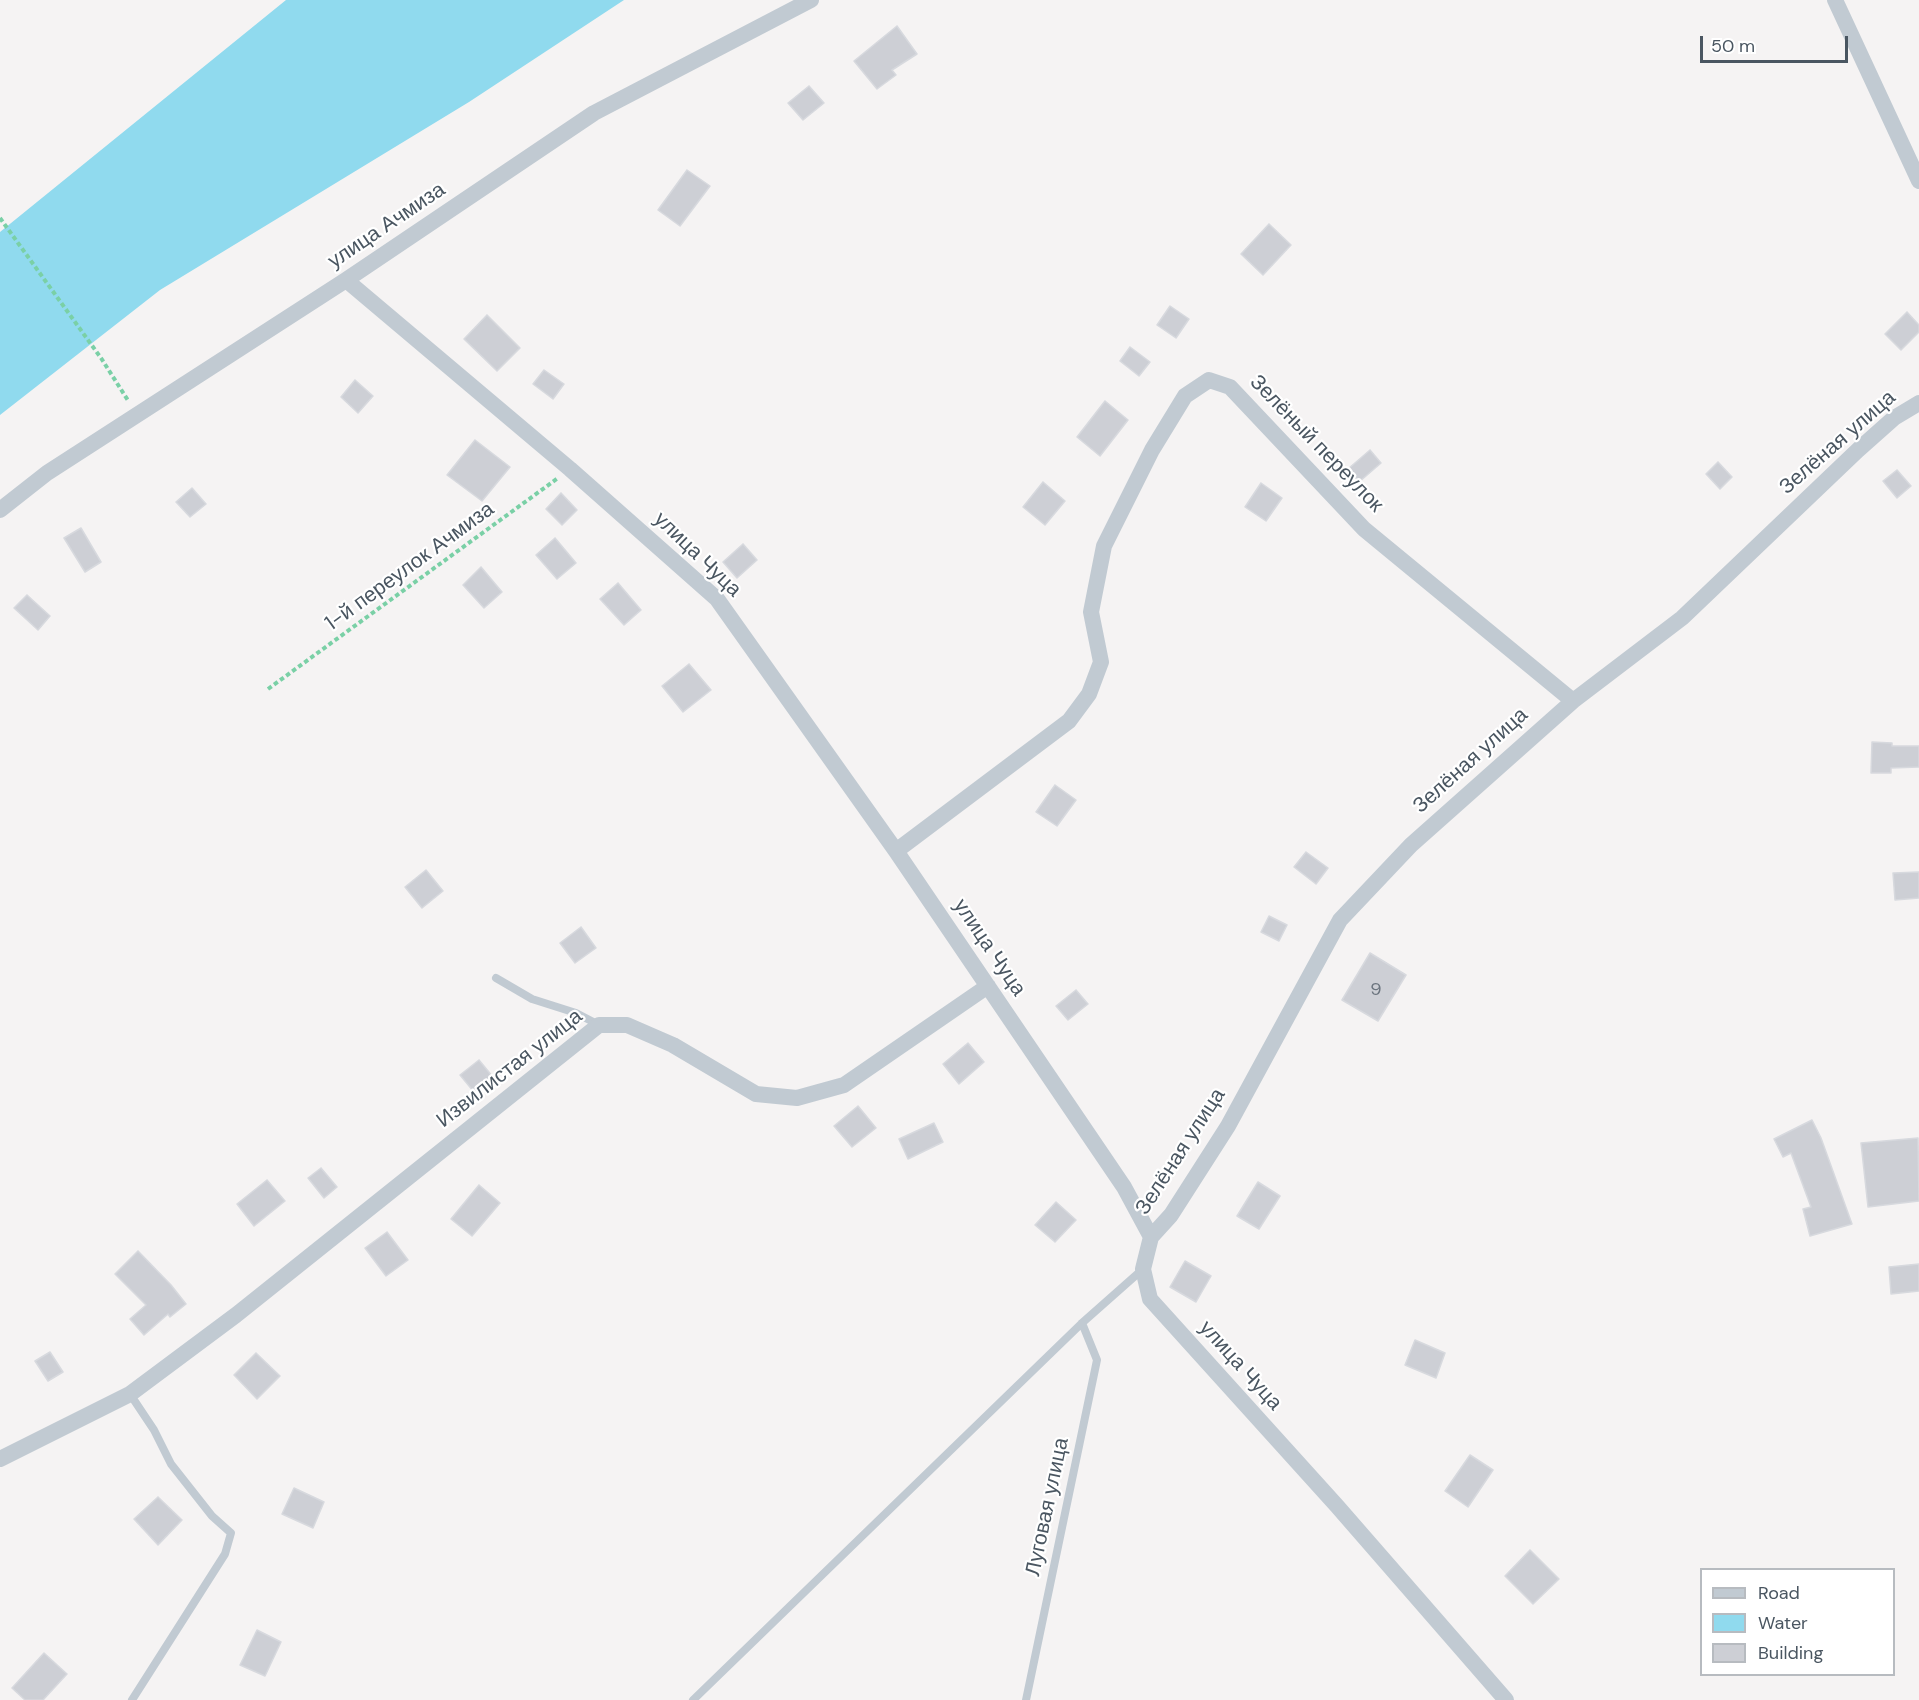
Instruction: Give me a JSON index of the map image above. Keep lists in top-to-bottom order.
{
  "streets": {
    "street": [
      "улица Ачмиза",
      "Зелёная улица",
      "Зелёный переулок",
      "улица Чуца",
      "Извилистая улица"
    ],
    "lane": ["Луговая улица"],
    "path": ["1-й переулок Ачмиза"]
  },
  "crossings": [
    ["улица Ачмиза", "улица Чуца"],
    ["Зелёная улица", "Зелёный переулок"],
    ["Зелёная улица", "улица Чуца"],
    ["Зелёный переулок", "улица Чуца"],
    ["улица Чуца", "1-й переулок Ачмиза"],
    ["улица Чуца", "Извилистая улица"]
  ],
  "house_numbers": ["9"],
  "legend": ["Road", "Water", "Building"],
  "scale_bar": "50 m"
}
